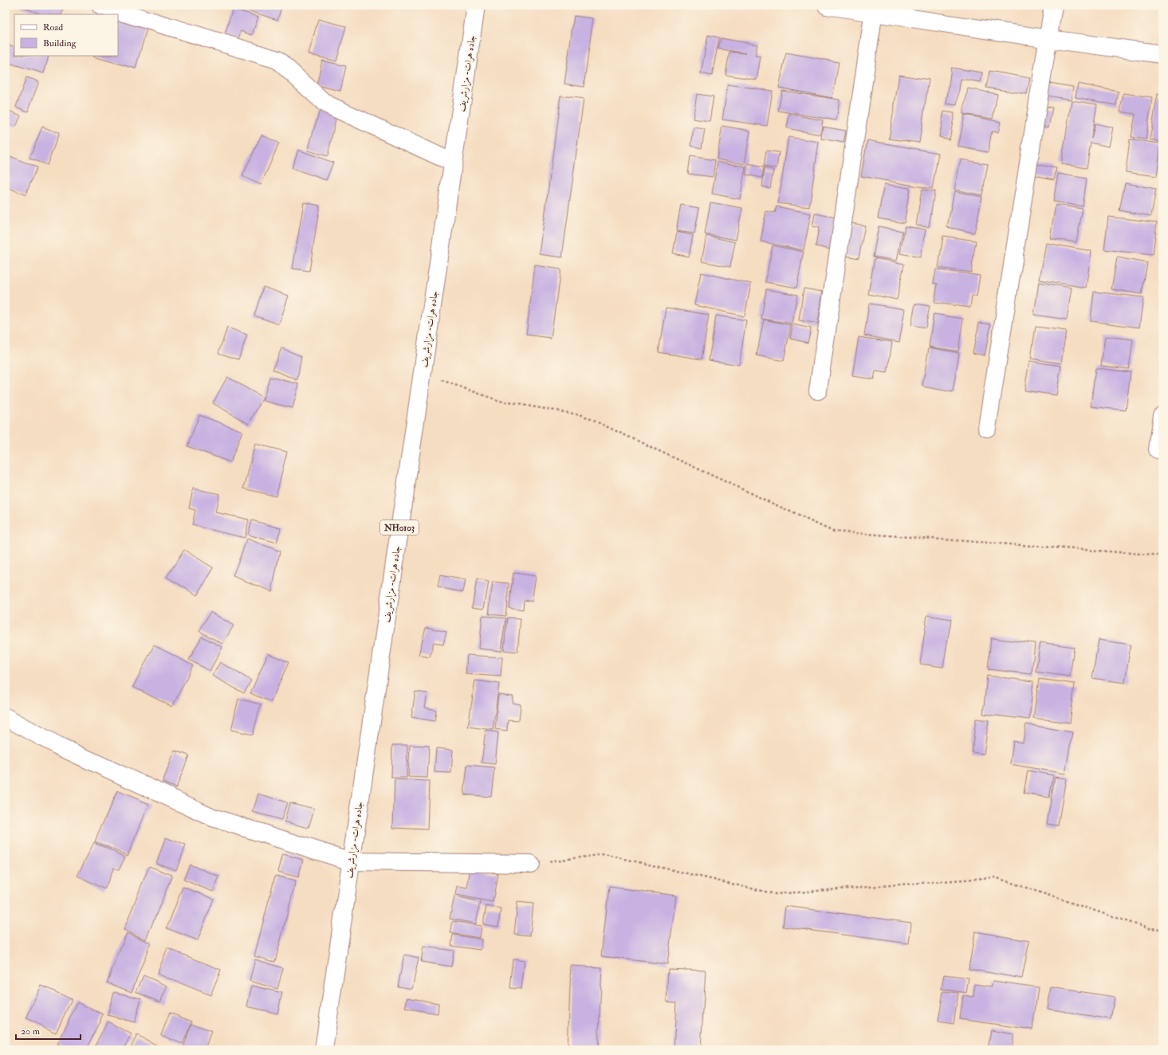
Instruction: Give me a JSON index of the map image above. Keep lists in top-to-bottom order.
{
  "streets": {
    "main road": ["جاده هرات- مزارشریف", "NH0103"]
  },
  "legend": ["Road", "Building"],
  "scale_bar": "20 m"
}
